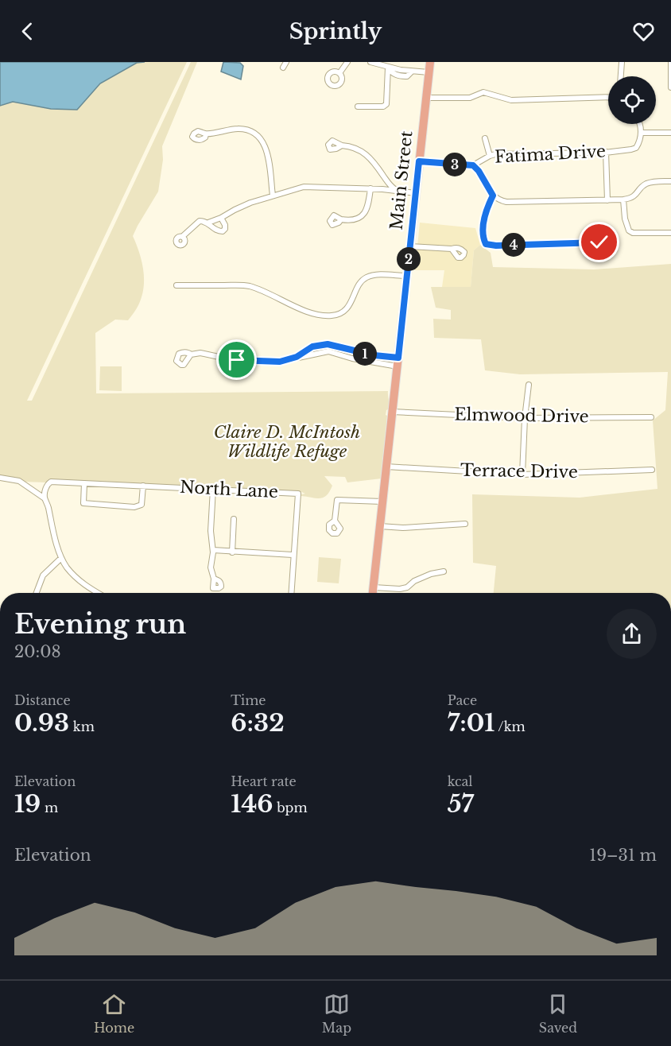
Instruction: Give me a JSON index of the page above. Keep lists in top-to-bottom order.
{
  "streets": {
    "main road": ["Main Street"],
    "street": [
      "Fatima Drive",
      "Elmwood Drive",
      "Terrace Drive",
      "North Lane"
    ]
  },
  "crossings": [
    ["Fatima Drive", "Main Street"],
    ["Main Street", "Elmwood Drive"],
    ["Main Street", "Terrace Drive"]
  ],
  "parks": ["Claire D. McIntosh Wildlife Refuge"],
  "page": {
    "header": "Sprintly",
    "pins": [
      "3",
      "4",
      "2",
      "1"
    ],
    "heading": ["Evening run", "20:08"],
    "stats": [
      ["Distance", "0.93 km"],
      ["Time", "6:32"],
      ["Pace", "7:01 /km"],
      ["Elevation", "19 m"],
      ["Heart rate", "146 bpm"],
      ["kcal", "57"]
    ],
    "chart": ["Elevation", "19–31 m"],
    "tabs": ["Home", "Map", "Saved"]
  }
}
